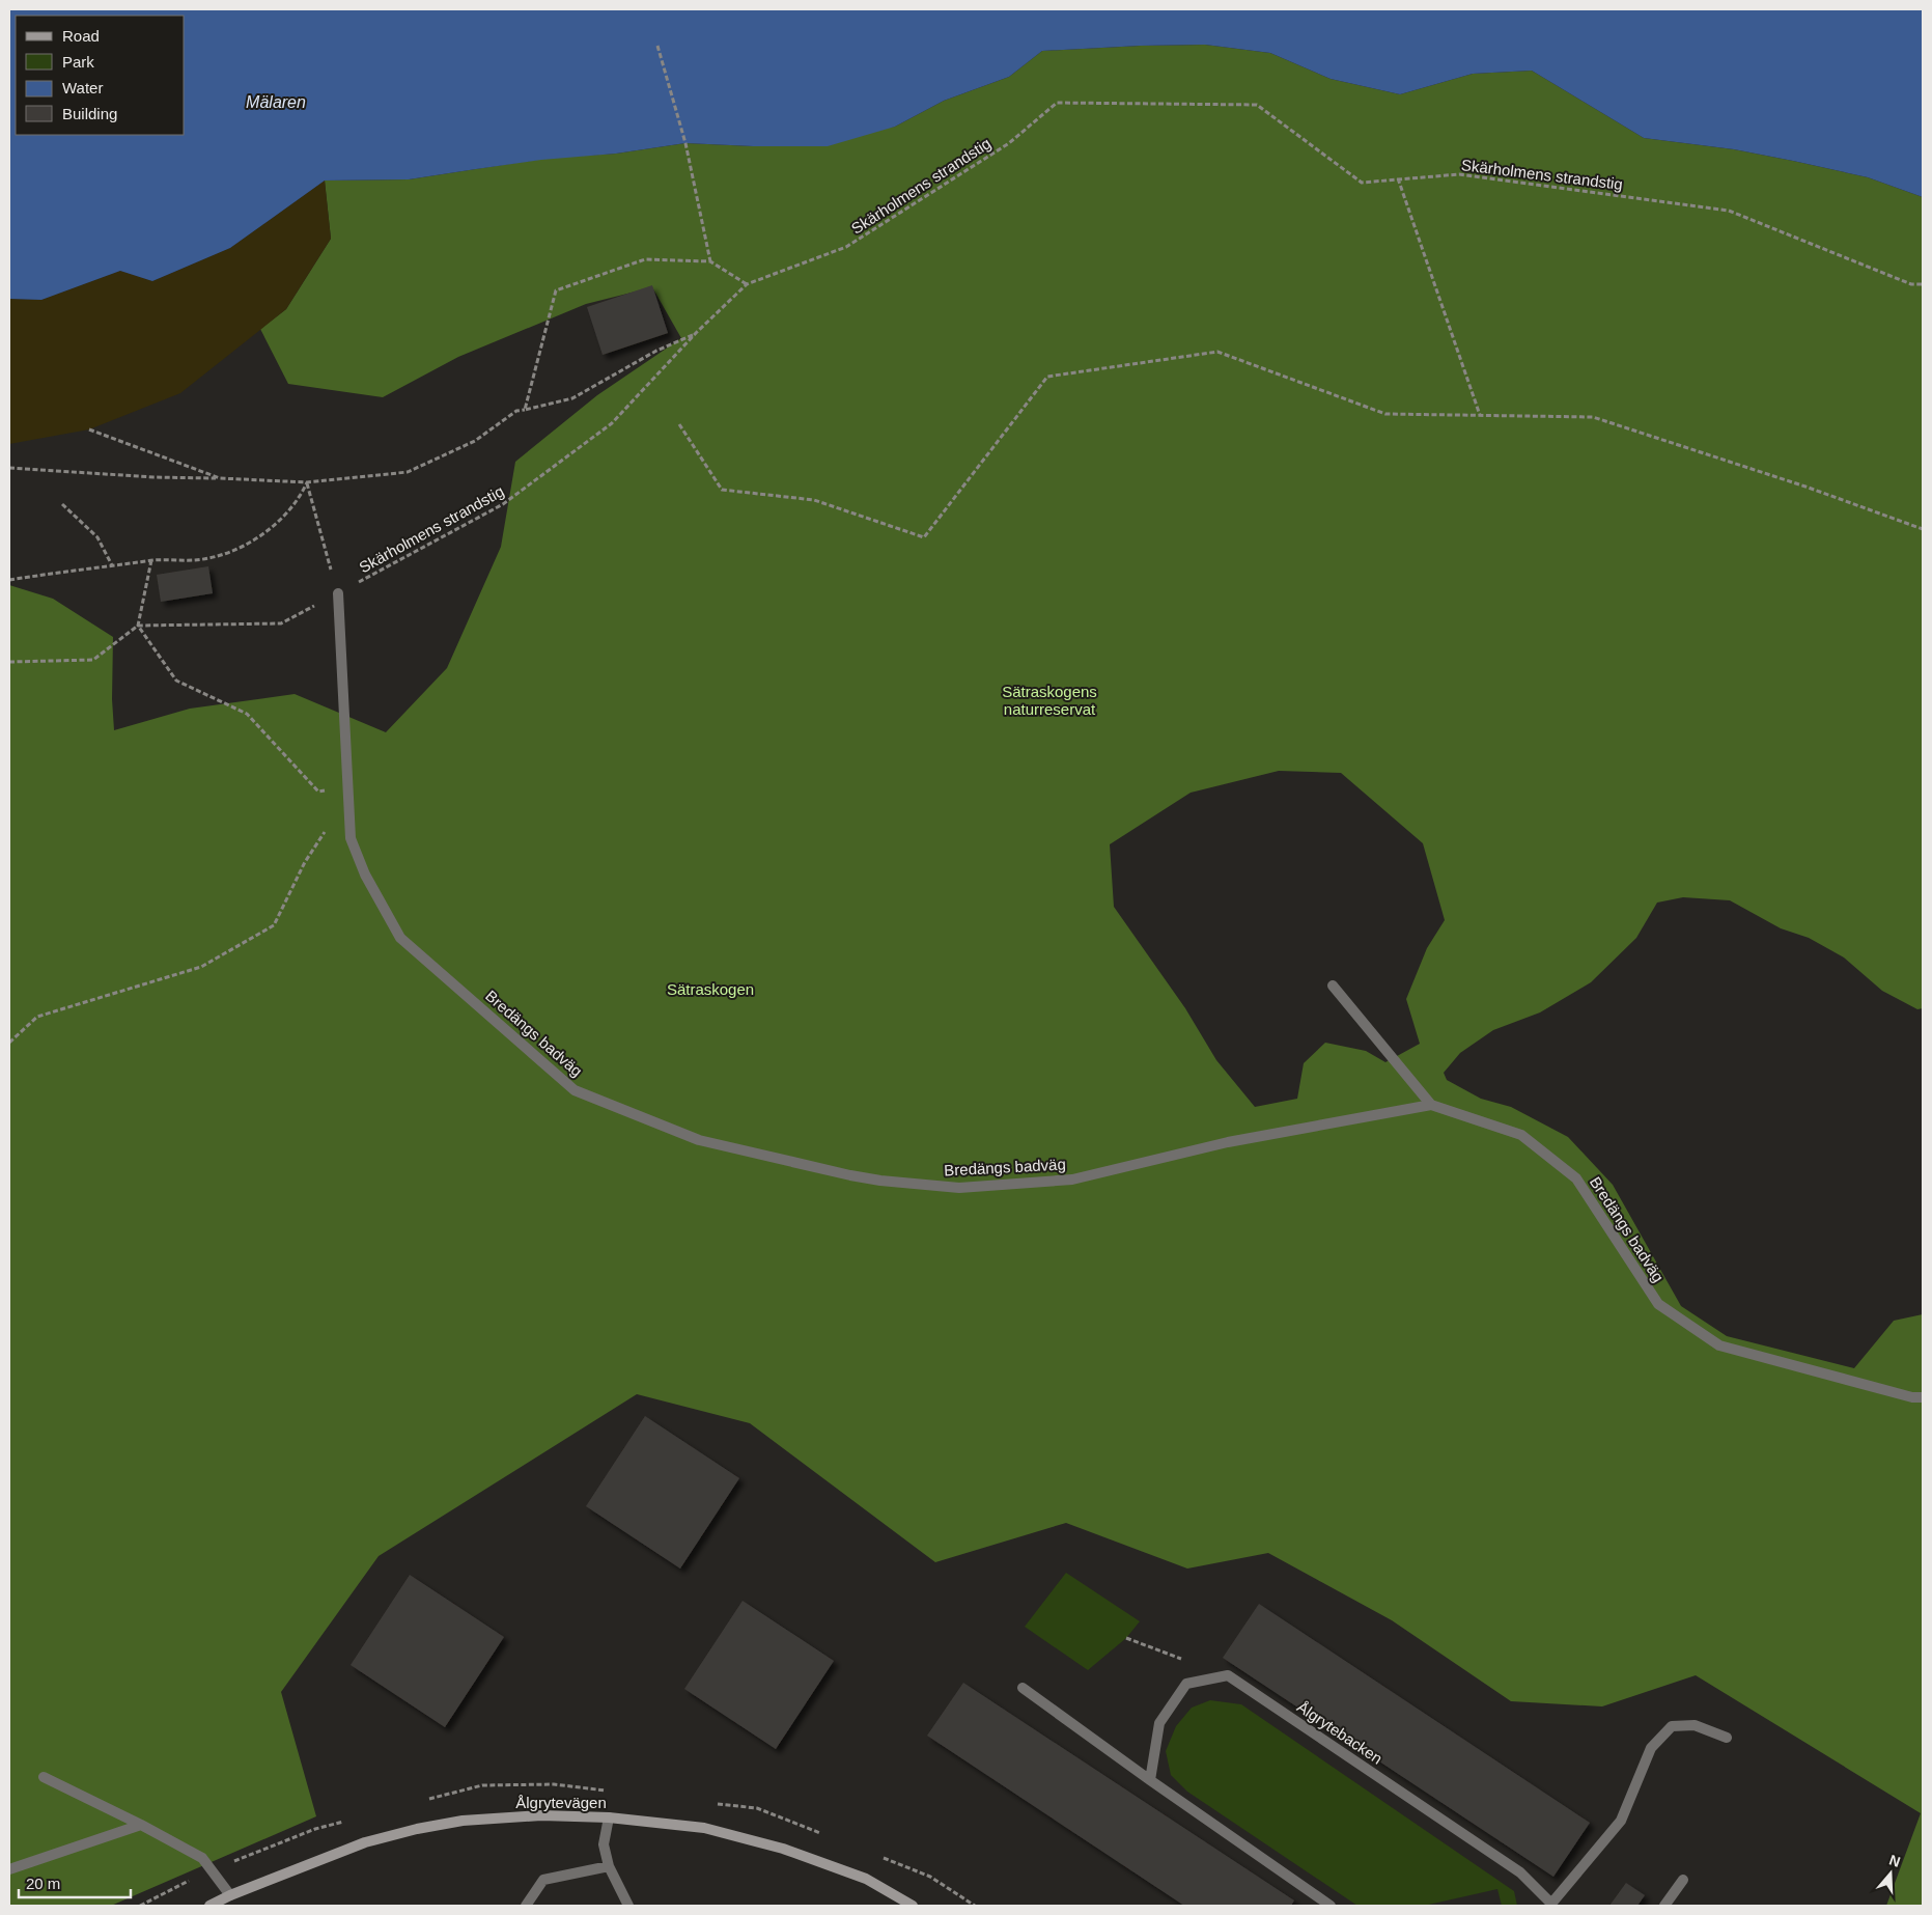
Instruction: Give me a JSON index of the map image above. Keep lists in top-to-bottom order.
{
  "streets": {
    "street": ["Ålgrytevägen"],
    "lane": ["Bredängs badväg", "Ålgrytebacken"],
    "path": ["Skärholmens strandstig"]
  },
  "crossings": [
    ["Skärholmens strandstig", "Bredängs badväg"]
  ],
  "water": ["Mälaren"],
  "parks": ["Sätraskogens naturreservat", "Sätraskogen"],
  "legend": [
    "Road",
    "Park",
    "Water",
    "Building"
  ],
  "scale_bar": "20 m",
  "north": "top"
}
